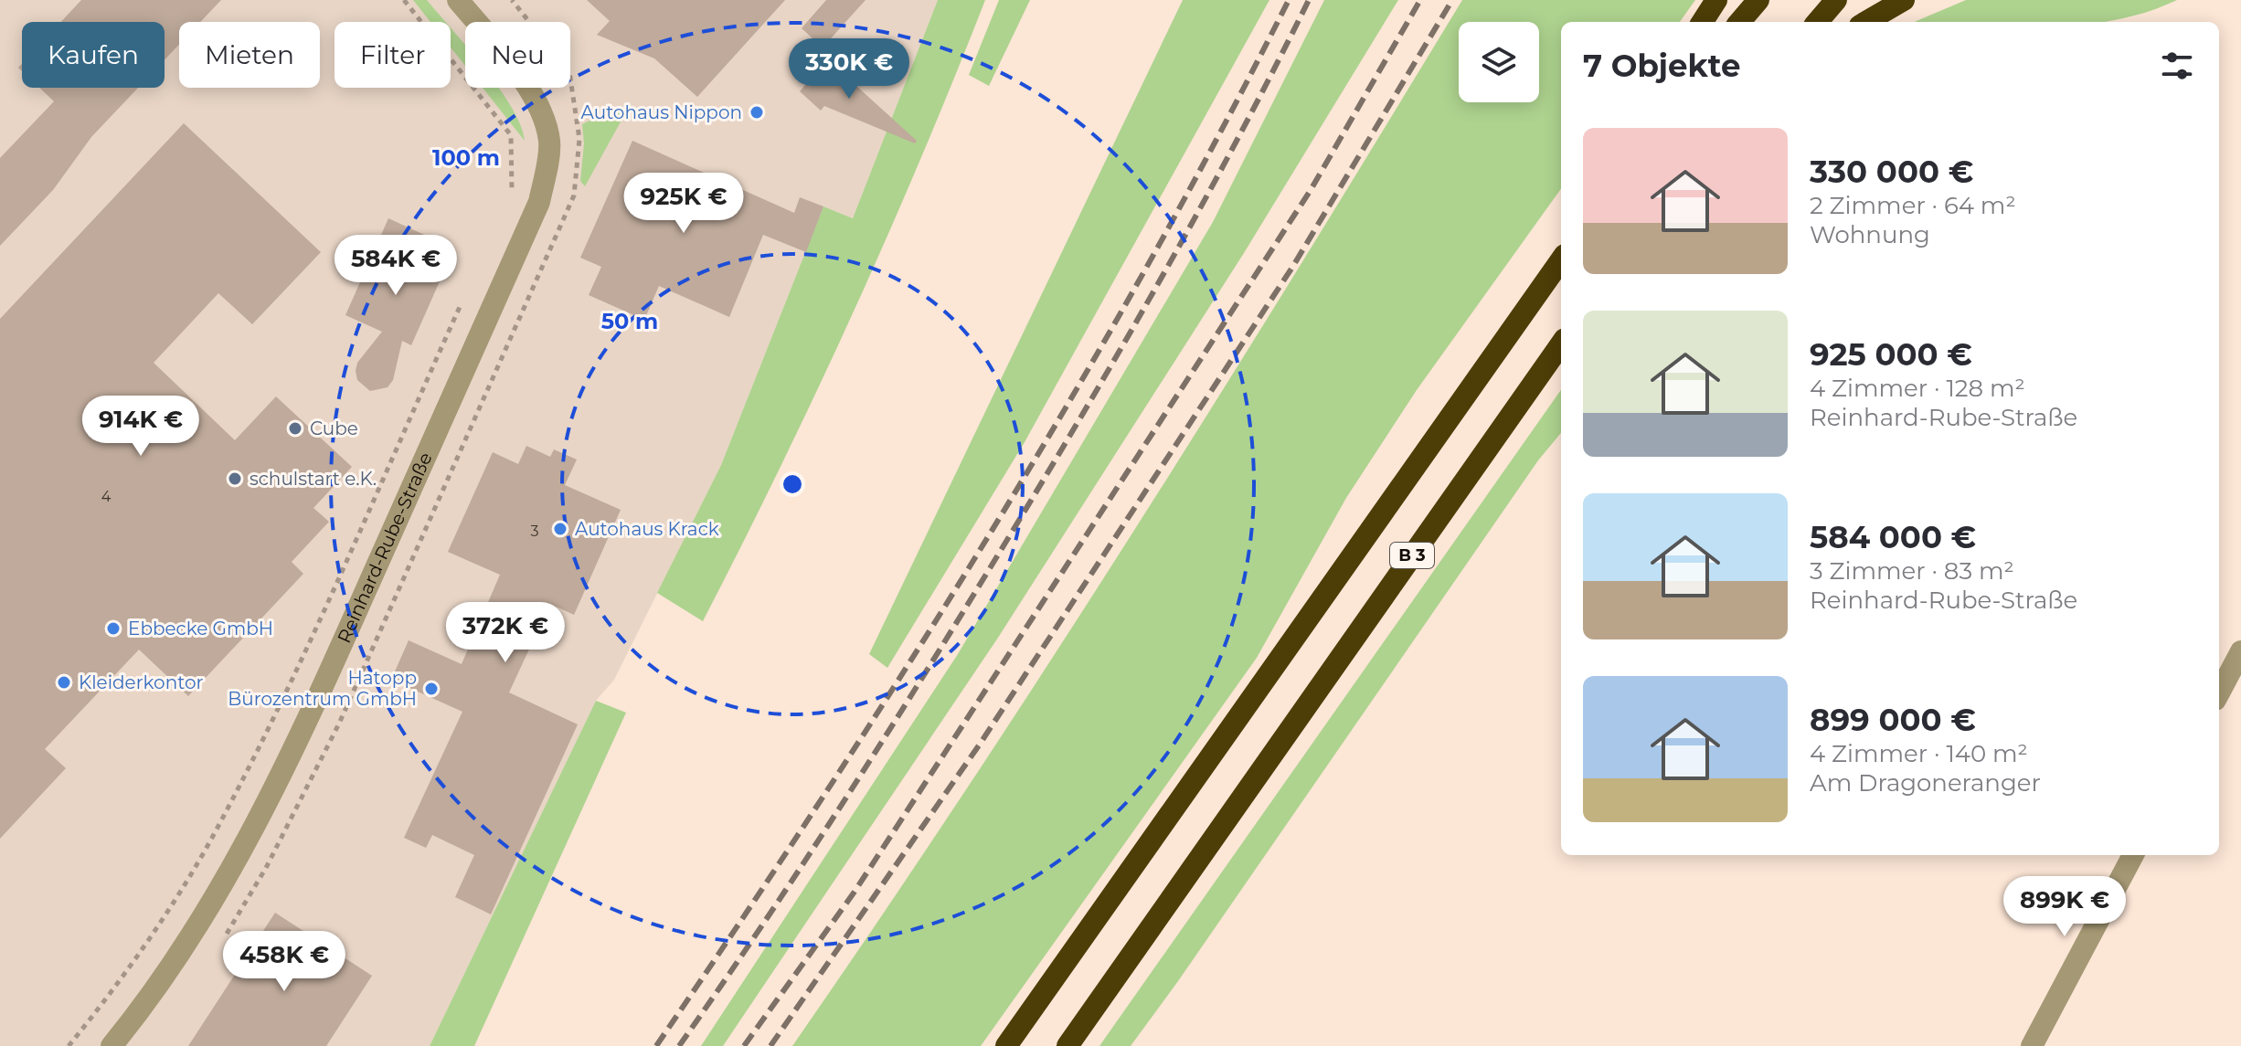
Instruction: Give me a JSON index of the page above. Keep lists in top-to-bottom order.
{
  "streets": {
    "highway": ["B 3"],
    "street": ["Reinhard-Rube-Straße"]
  },
  "places": [
    "Autohaus Nippon",
    "Cube",
    "schulstart e.K.",
    "Autohaus Krack",
    "Ebbecke GmbH",
    "Kleiderkontor",
    "Hatopp Bürozentrum GmbH"
  ],
  "house_numbers": ["4", "3"],
  "page": {
    "chip": [
      "Kaufen",
      "Mieten",
      "Filter",
      "Neu"
    ],
    "heading": "7 Objekte",
    "price": [
      "330K €",
      "925K €",
      "584K €",
      "914K €",
      "372K €",
      "899K €",
      "458K €"
    ],
    "list": [
      {
        "name": "330 000 €",
        "note": "2 Zimmer · 64 m² · Wohnung"
      },
      {
        "name": "925 000 €",
        "note": "4 Zimmer · 128 m² · Reinhard-Rube-Straße"
      },
      {
        "name": "584 000 €",
        "note": "3 Zimmer · 83 m² · Reinhard-Rube-Straße"
      },
      {
        "name": "899 000 €",
        "note": "4 Zimmer · 140 m² · Am Dragoneranger"
      }
    ]
  },
  "rings": ["100 m", "50 m"]
}
